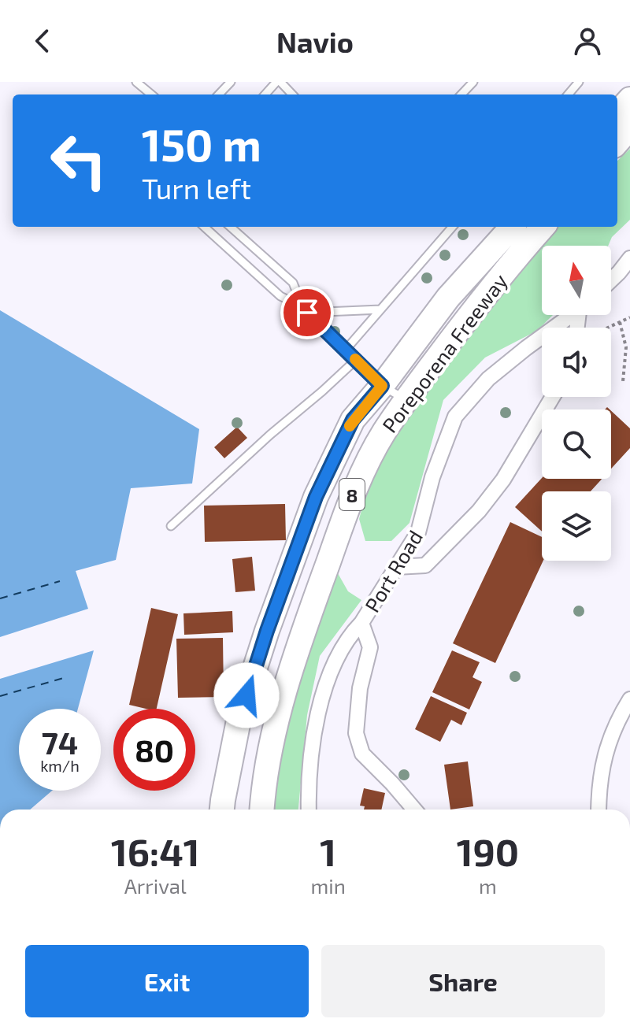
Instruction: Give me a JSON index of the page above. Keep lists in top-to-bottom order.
{
  "streets": {
    "highway": ["Poreporena Freeway", "8"],
    "street": ["Port Road"]
  },
  "north": "top",
  "page": {
    "header": "Navio",
    "turn": ["150 m", "Turn left"],
    "speed": "74 km/h",
    "limit": "80",
    "eta": [
      "16:41",
      "Arrival",
      "1",
      "min",
      "190",
      "m"
    ],
    "buttons": ["Exit", "Share"]
  }
}
